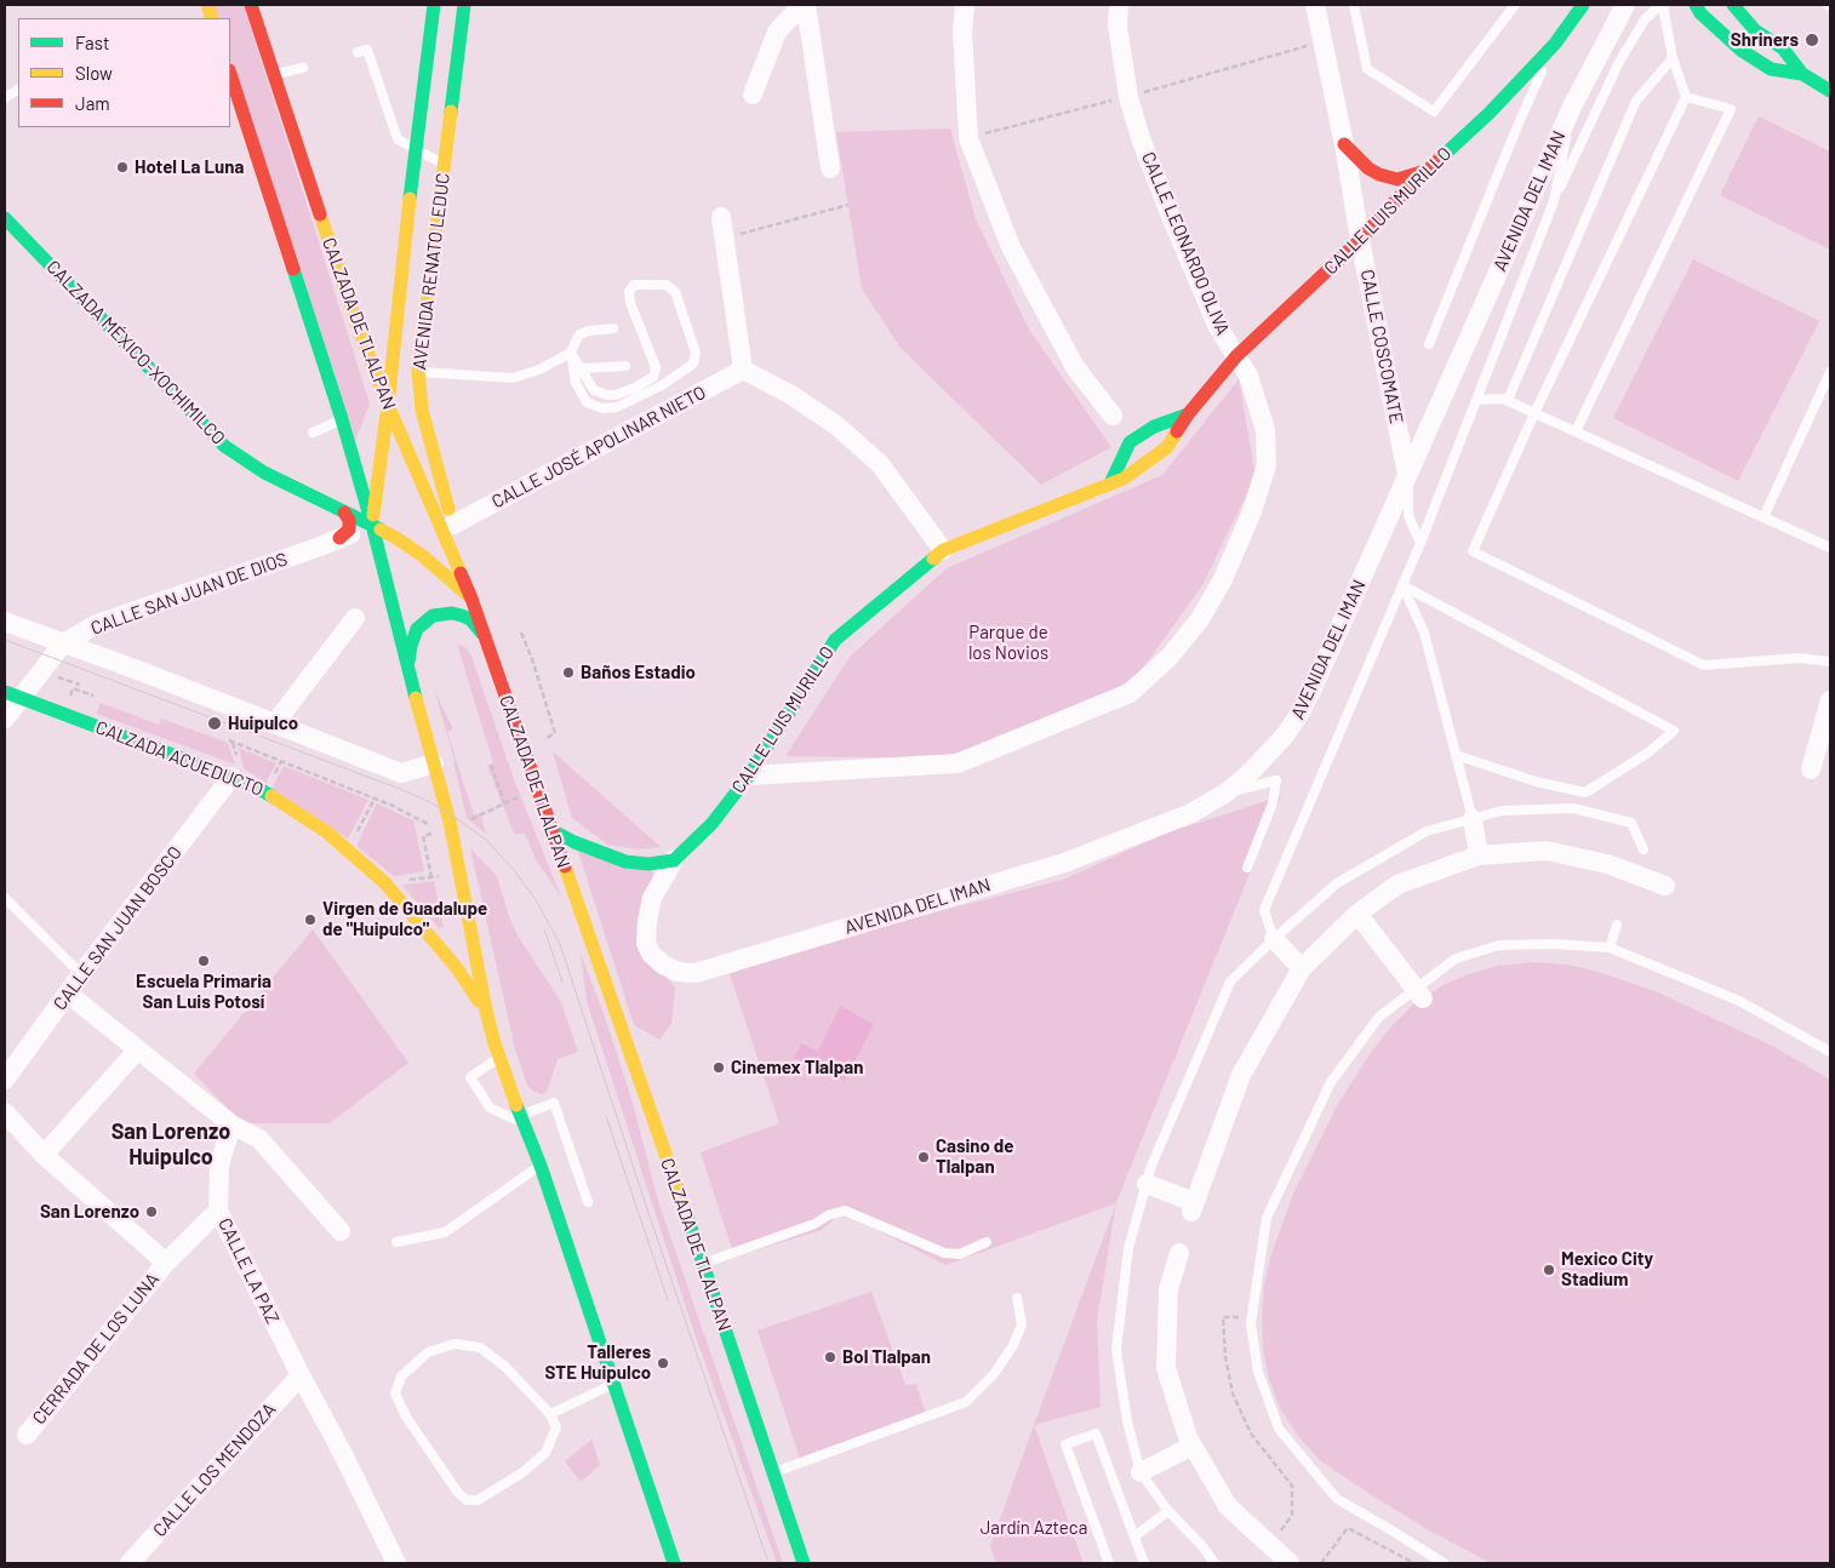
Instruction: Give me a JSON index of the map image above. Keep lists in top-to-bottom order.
{
  "streets": {
    "main road": [
      "CALLE LUIS MURILLO",
      "AVENIDA RENATO LEDUC",
      "CALZADA DE TLALPAN",
      "CALZADA MÉXICO-XOCHIMILCO",
      "CALZADA ACUEDUCTO"
    ],
    "street": [
      "AVENIDA DEL IMAN",
      "CALLE LEONARDO OLIVA",
      "CALLE COSCOMATE",
      "CALLE JOSÉ APOLINAR NIETO",
      "CALLE SAN JUAN DE DIOS",
      "CALLE SAN JUAN BOSCO",
      "CALLE LA PAZ",
      "CERRADA DE LOS LUNA",
      "CALLE LOS MENDOZA"
    ]
  },
  "crossings": [
    ["AVENIDA DEL IMAN", "CALLE LUIS MURILLO"],
    ["AVENIDA DEL IMAN", "CALLE COSCOMATE"],
    ["CALLE LUIS MURILLO", "CALLE LEONARDO OLIVA"],
    ["CALLE LUIS MURILLO", "CALLE COSCOMATE"],
    ["AVENIDA RENATO LEDUC", "CALZADA DE TLALPAN"],
    ["AVENIDA RENATO LEDUC", "CALZADA MÉXICO-XOCHIMILCO"],
    ["AVENIDA RENATO LEDUC", "CALLE JOSÉ APOLINAR NIETO"],
    ["AVENIDA RENATO LEDUC", "CALLE SAN JUAN DE DIOS"],
    ["CALZADA DE TLALPAN", "CALZADA MÉXICO-XOCHIMILCO"],
    ["CALZADA MÉXICO-XOCHIMILCO", "CALLE SAN JUAN DE DIOS"],
    ["CALLE SAN JUAN DE DIOS", "CALZADA ACUEDUCTO"],
    ["CALZADA ACUEDUCTO", "CALLE SAN JUAN BOSCO"],
    ["CALLE LA PAZ", "CERRADA DE LOS LUNA"],
    ["CALLE LA PAZ", "CALLE LOS MENDOZA"]
  ],
  "districts": ["San Lorenzo Huipulco"],
  "parks": ["Parque de los Novios", "Jardín Azteca"],
  "places": [
    "Shriners",
    "Hotel La Luna",
    "Baños Estadio",
    "Huipulco",
    "Virgen de Guadalupe de \"Huipulco\"",
    "Escuela Primaria San Luis Potosí",
    "Cinemex Tlalpan",
    "Casino de Tlalpan",
    "San Lorenzo",
    "Mexico City Stadium",
    "Bol Tlalpan",
    "Talleres STE Huipulco"
  ],
  "legend": ["Fast", "Slow", "Jam"]
}
